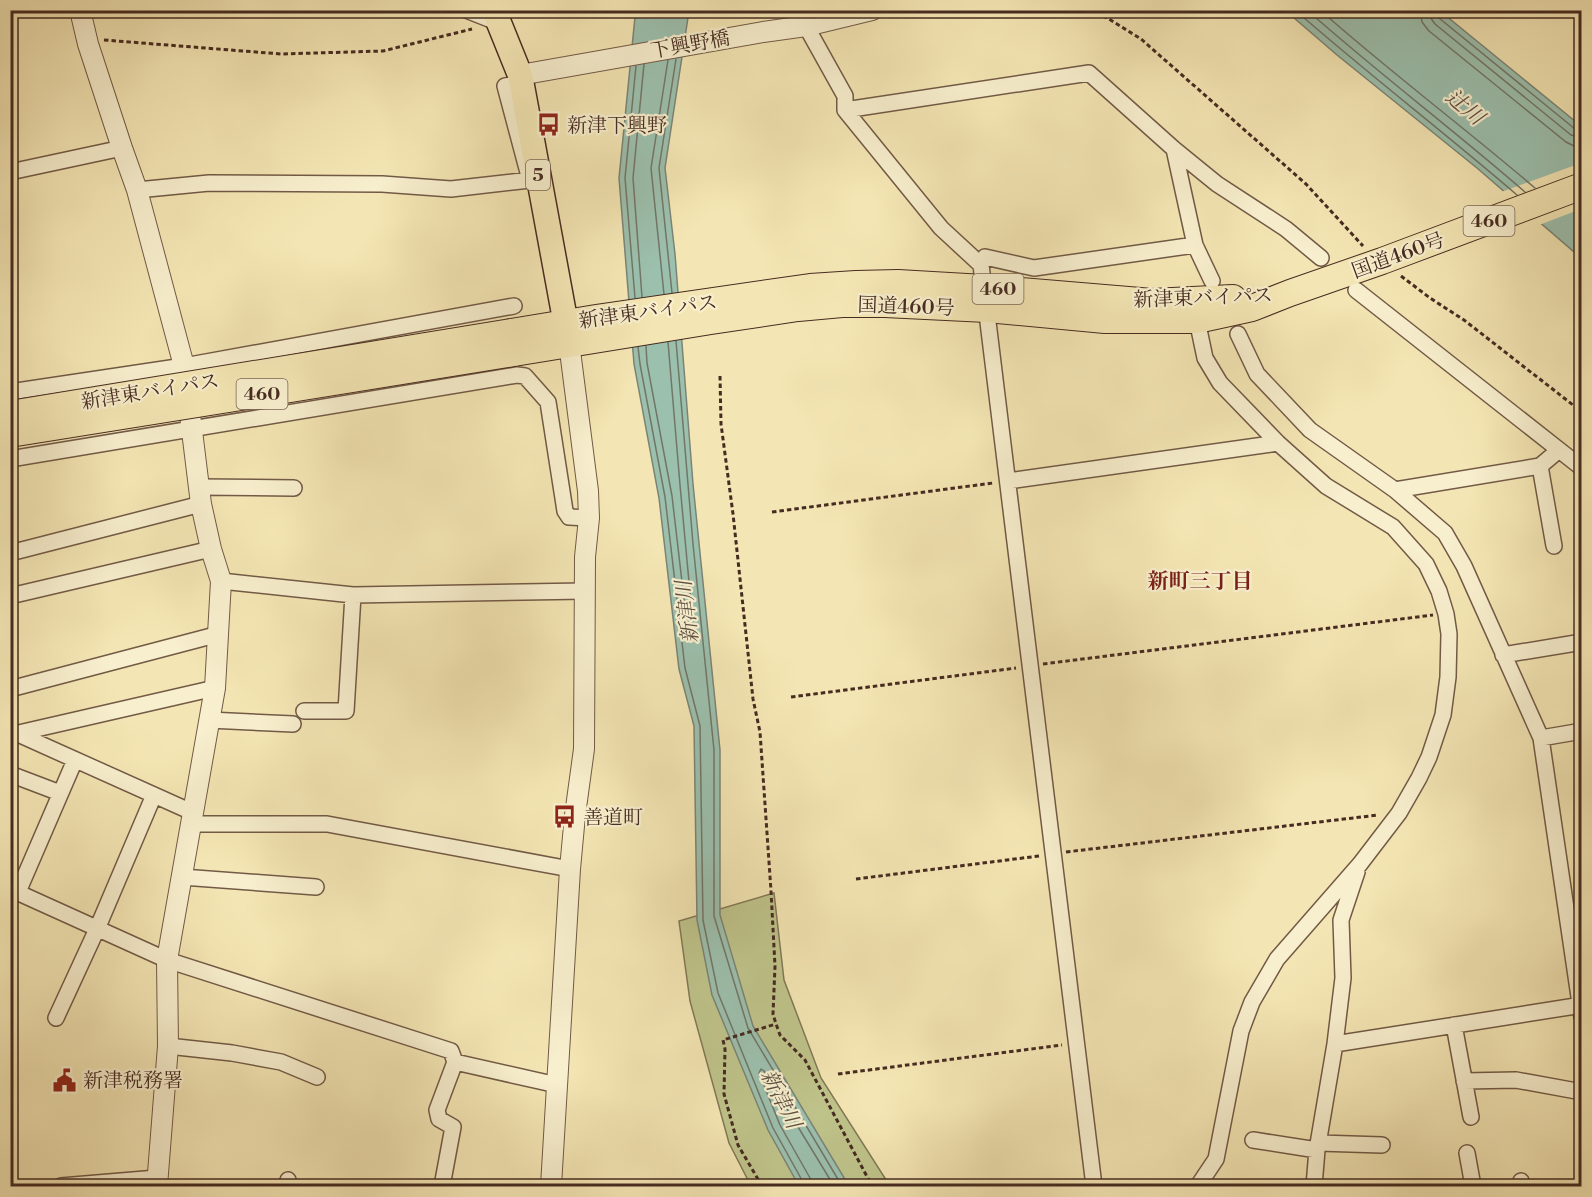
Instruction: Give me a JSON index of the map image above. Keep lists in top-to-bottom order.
{
  "streets": {
    "highway": ["460", "国道460号", "新津東バイパス"],
    "main road": ["5"],
    "street": ["下興野橋"]
  },
  "crossings": [
    ["下興野橋", "5"],
    ["5", "国道460号"],
    ["5", "新津東バイパス"],
    ["国道460号", "新津東バイパス"]
  ],
  "districts": ["新町三丁目"],
  "water": ["辻川", "新津川"],
  "places": {
    "bus stop": ["新津下興野", "善道町"],
    "public building": ["新津税務署"]
  }
}
